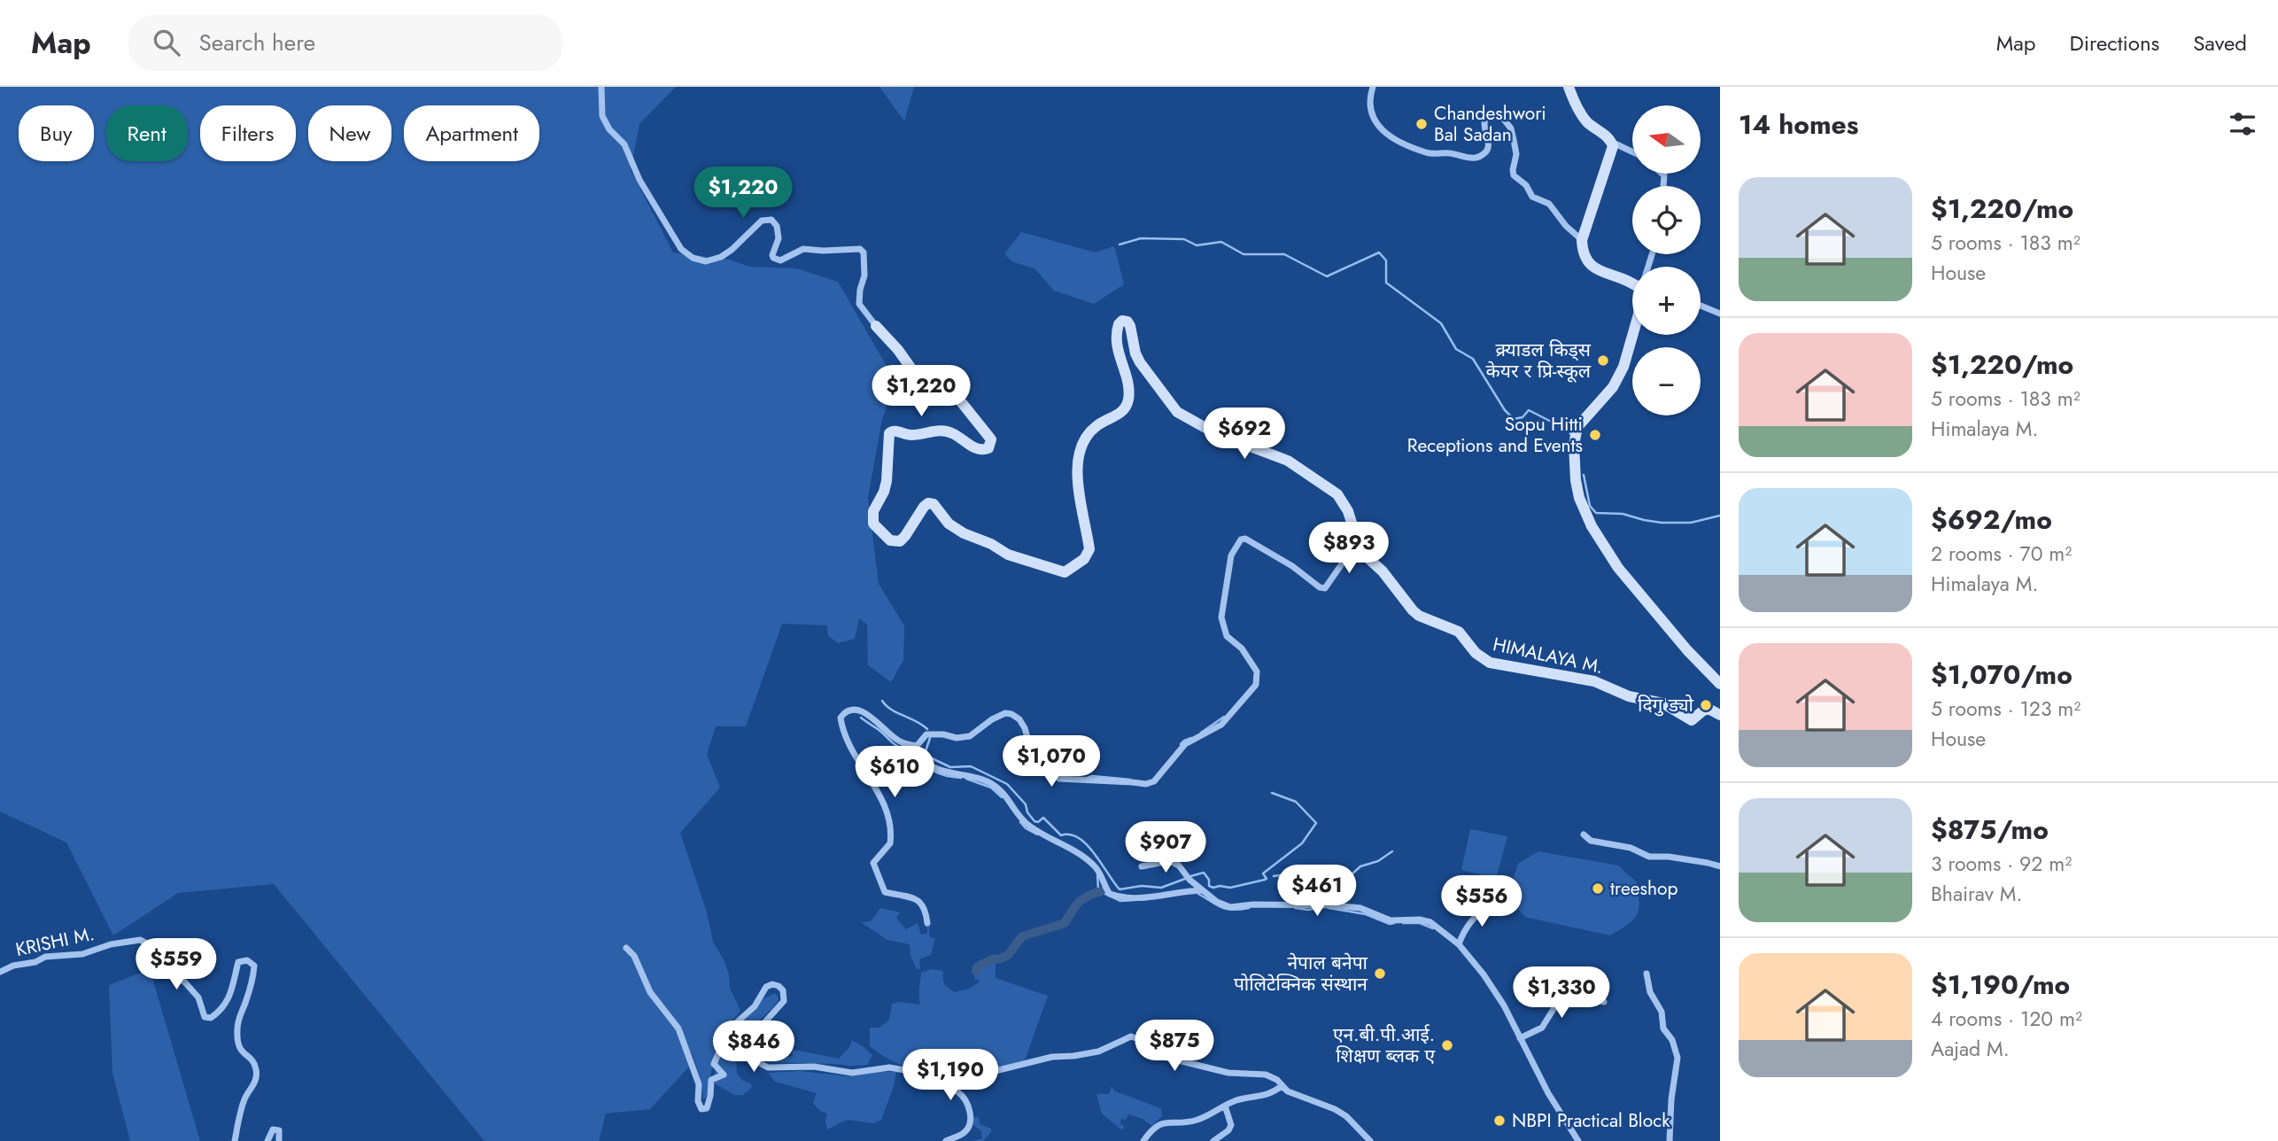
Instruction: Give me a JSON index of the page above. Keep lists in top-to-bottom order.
{
  "streets": {
    "street": ["HIMALAYA M.", "KRISHI M."]
  },
  "places": [
    "Chandeshwori Bal Sadan",
    "क्र्याडल किड्स केयर र प्रि-स्कूल",
    "Sopu Hitti Receptions and Events",
    "दिगु ड्यो",
    "treeshop",
    "नेपाल बनेपा पोलिटेक्निक संस्थान",
    "एन.बी.पी.आई. शिक्षण ब्लक ए",
    "NBPI Practical Block"
  ],
  "north": "left",
  "page": {
    "header": "Map",
    "search": "Search here",
    "nav": ["Map", "Directions", "Saved"],
    "heading": "14 homes",
    "map_buttons": ["+", "−"],
    "chip": [
      "Buy",
      "Rent",
      "Filters",
      "New",
      "Apartment"
    ],
    "list": [
      {
        "name": "$1,220/mo",
        "note": "5 rooms · 183 m² · House"
      },
      {
        "name": "$1,220/mo",
        "note": "5 rooms · 183 m² · Himalaya M."
      },
      {
        "name": "$692/mo",
        "note": "2 rooms · 70 m² · Himalaya M."
      },
      {
        "name": "$1,070/mo",
        "note": "5 rooms · 123 m² · House"
      },
      {
        "name": "$875/mo",
        "note": "3 rooms · 92 m² · Bhairav M."
      },
      {
        "name": "$1,190/mo",
        "note": "4 rooms · 120 m² · Aajad M."
      }
    ],
    "price": [
      "$1,220",
      "$1,220",
      "$692",
      "$893",
      "$1,070",
      "$610",
      "$907",
      "$461",
      "$556",
      "$559",
      "$1,330",
      "$875",
      "$846",
      "$1,190"
    ]
  }
}
